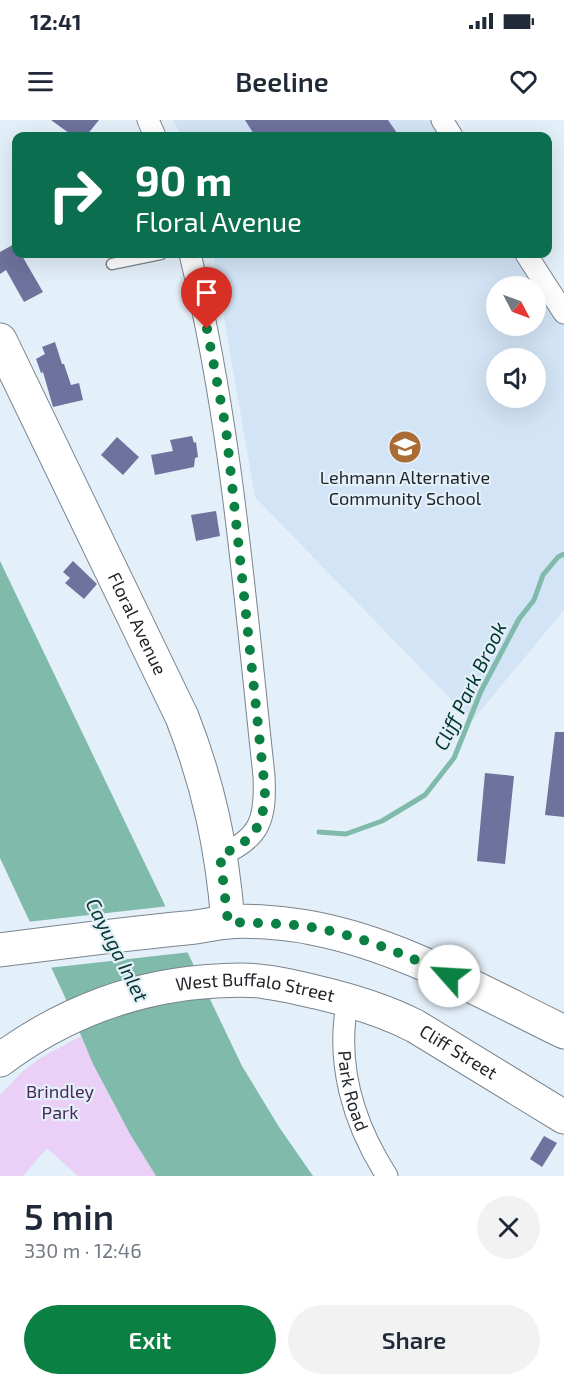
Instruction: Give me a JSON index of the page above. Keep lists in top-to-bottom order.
{
  "streets": {
    "main road": ["Floral Avenue", "West Buffalo Street", "Cliff Street"],
    "street": ["Park Road"]
  },
  "crossings": [
    ["West Buffalo Street", "Cliff Street"],
    ["West Buffalo Street", "Park Road"],
    ["Cliff Street", "Park Road"]
  ],
  "water": ["Cliff Park Brook", "Cayuga Inlet"],
  "parks": ["Brindley Park"],
  "places": {
    "school or university": ["Lehmann Alternative Community School"]
  },
  "north": "bottom right",
  "page": {
    "status": "12:41",
    "header": "Beeline",
    "turn": ["90 m", "Floral Avenue"],
    "heading": ["5 min", "330 m · 12:46"],
    "buttons": ["Exit", "Share"]
  }
}
